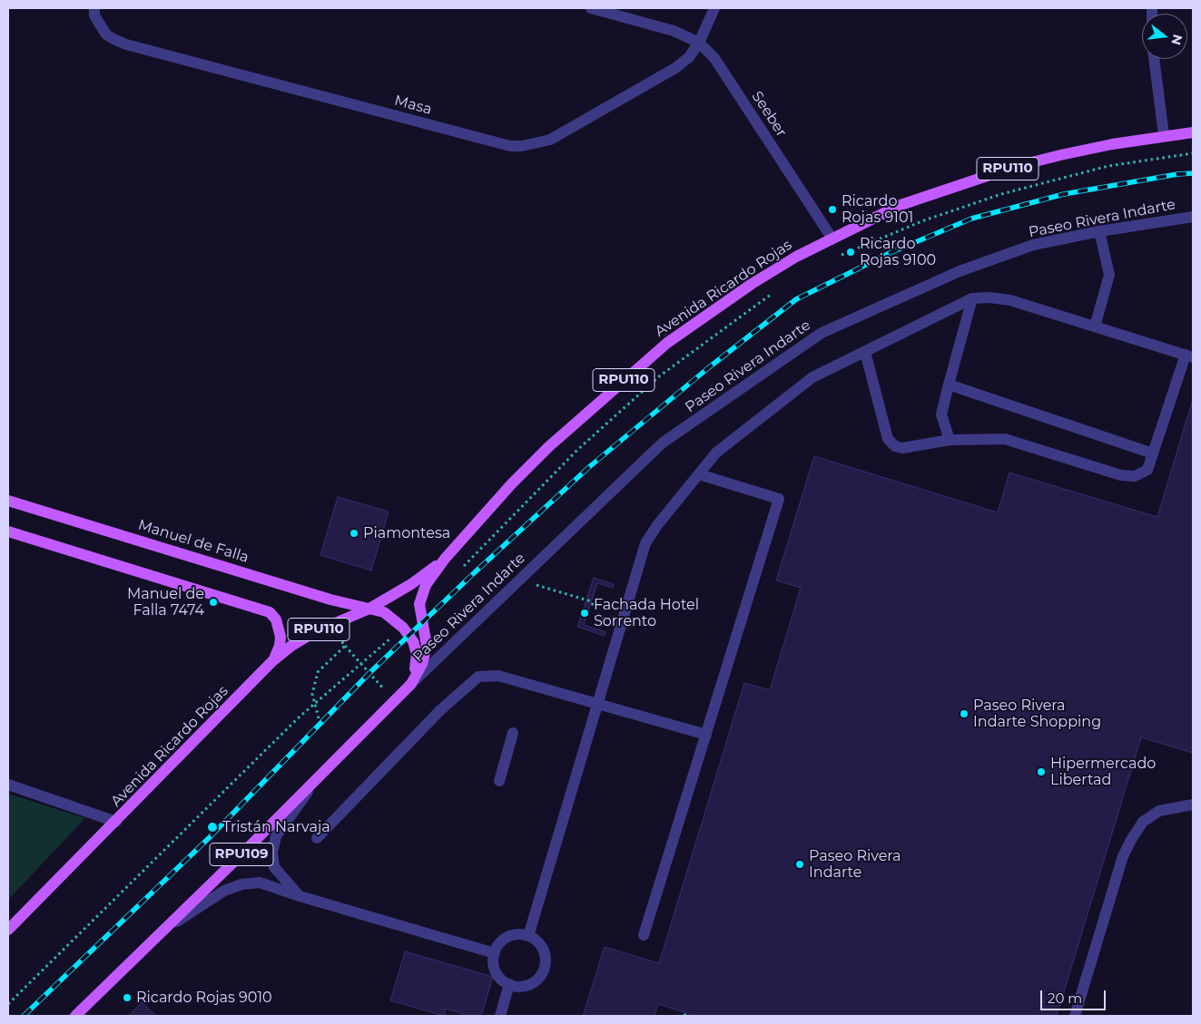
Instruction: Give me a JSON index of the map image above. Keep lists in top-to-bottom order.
{
  "streets": {
    "main road": [
      "RPU110",
      "Avenida Ricardo Rojas",
      "Manuel de Falla",
      "RPU109"
    ],
    "street": ["Masa", "Seeber", "Paseo Rivera Indarte"]
  },
  "crossings": [
    ["Masa", "Seeber"],
    ["Seeber", "Avenida Ricardo Rojas"],
    ["Paseo Rivera Indarte", "Avenida Ricardo Rojas"],
    ["Avenida Ricardo Rojas", "Manuel de Falla"]
  ],
  "places": [
    "Ricardo Rojas 9101",
    "Ricardo Rojas 9100",
    "Piamontesa",
    "Manuel de Falla 7474",
    "Fachada Hotel Sorrento",
    "Paseo Rivera Indarte Shopping",
    "Hipermercado Libertad",
    "Tristán Narvaja",
    "Paseo Rivera Indarte",
    "Ricardo Rojas 9010"
  ],
  "scale_bar": "20 m",
  "north": "right"
}
